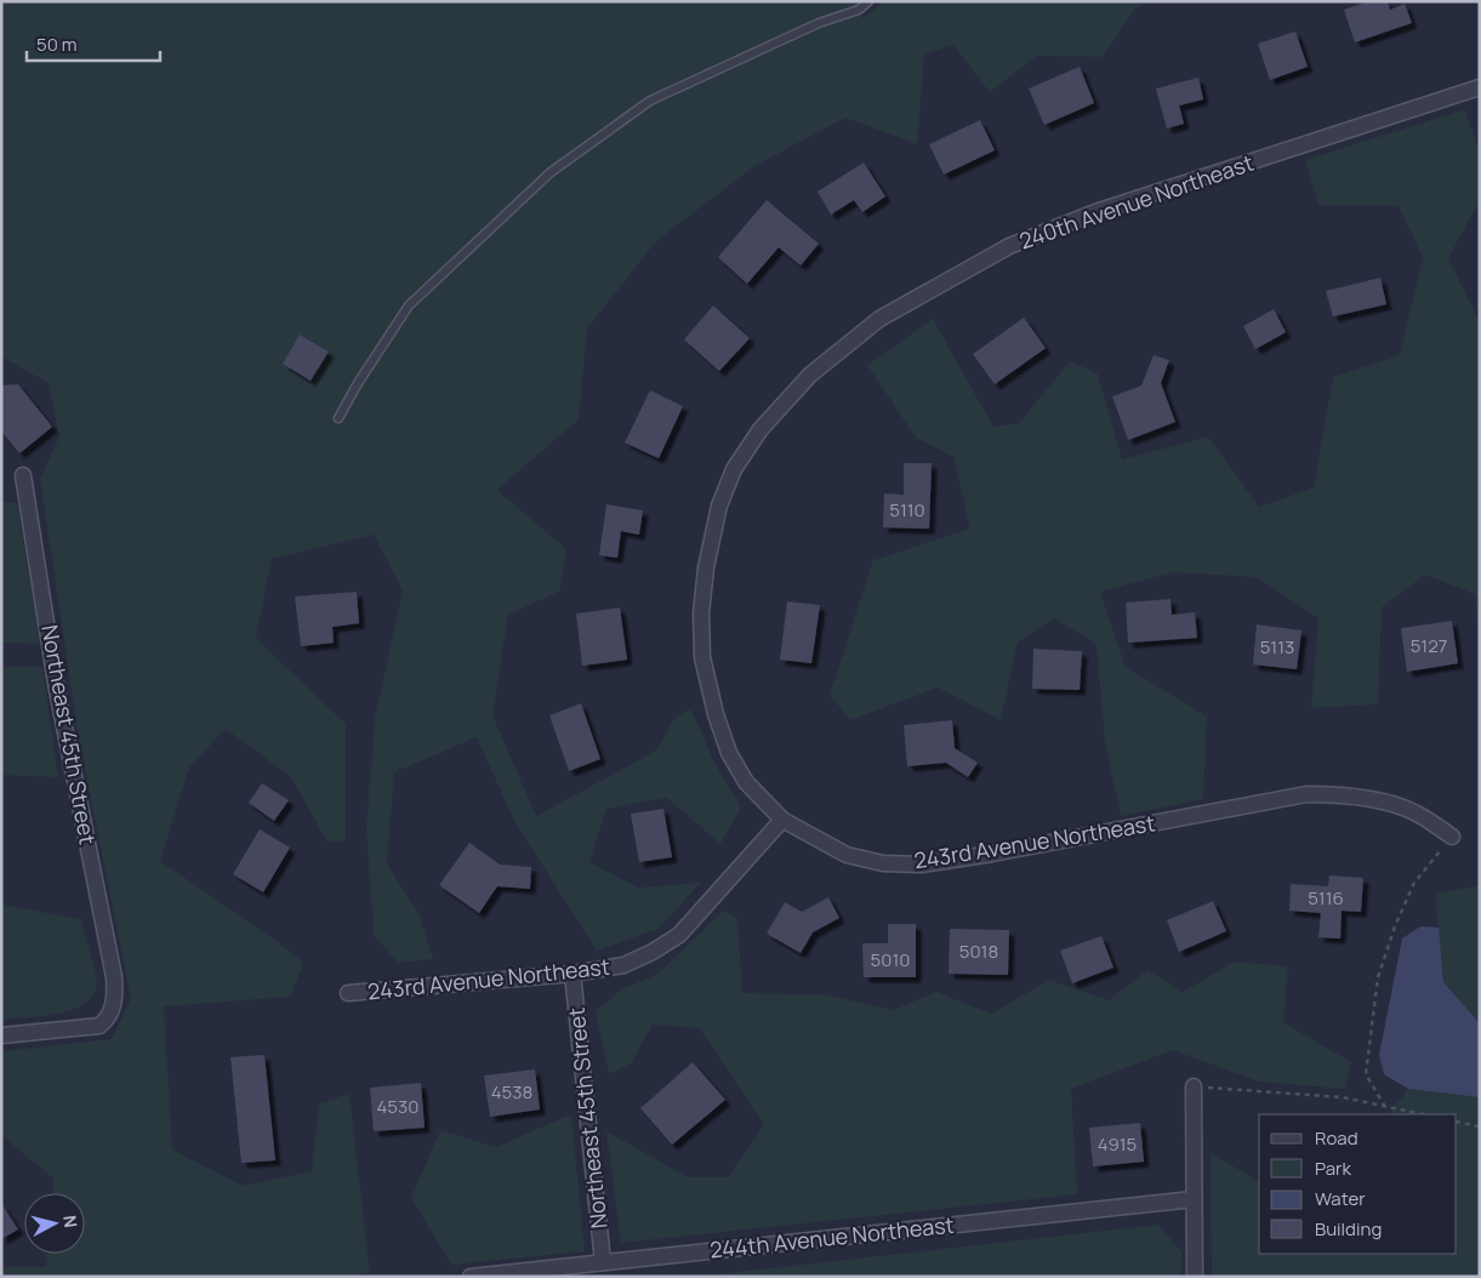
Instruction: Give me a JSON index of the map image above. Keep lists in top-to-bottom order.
{
  "streets": {
    "street": [
      "240th Avenue Northeast",
      "Northeast 45th Street",
      "243rd Avenue Northeast",
      "244th Avenue Northeast"
    ]
  },
  "crossings": [
    ["240th Avenue Northeast", "243rd Avenue Northeast"],
    ["Northeast 45th Street", "243rd Avenue Northeast"],
    ["Northeast 45th Street", "244th Avenue Northeast"]
  ],
  "house_numbers": [
    "5110",
    "5127",
    "5113",
    "5116",
    "5018",
    "5010",
    "4538",
    "4530",
    "4915"
  ],
  "legend": [
    "Road",
    "Park",
    "Water",
    "Building"
  ],
  "scale_bar": "50 m",
  "north": "right"
}
